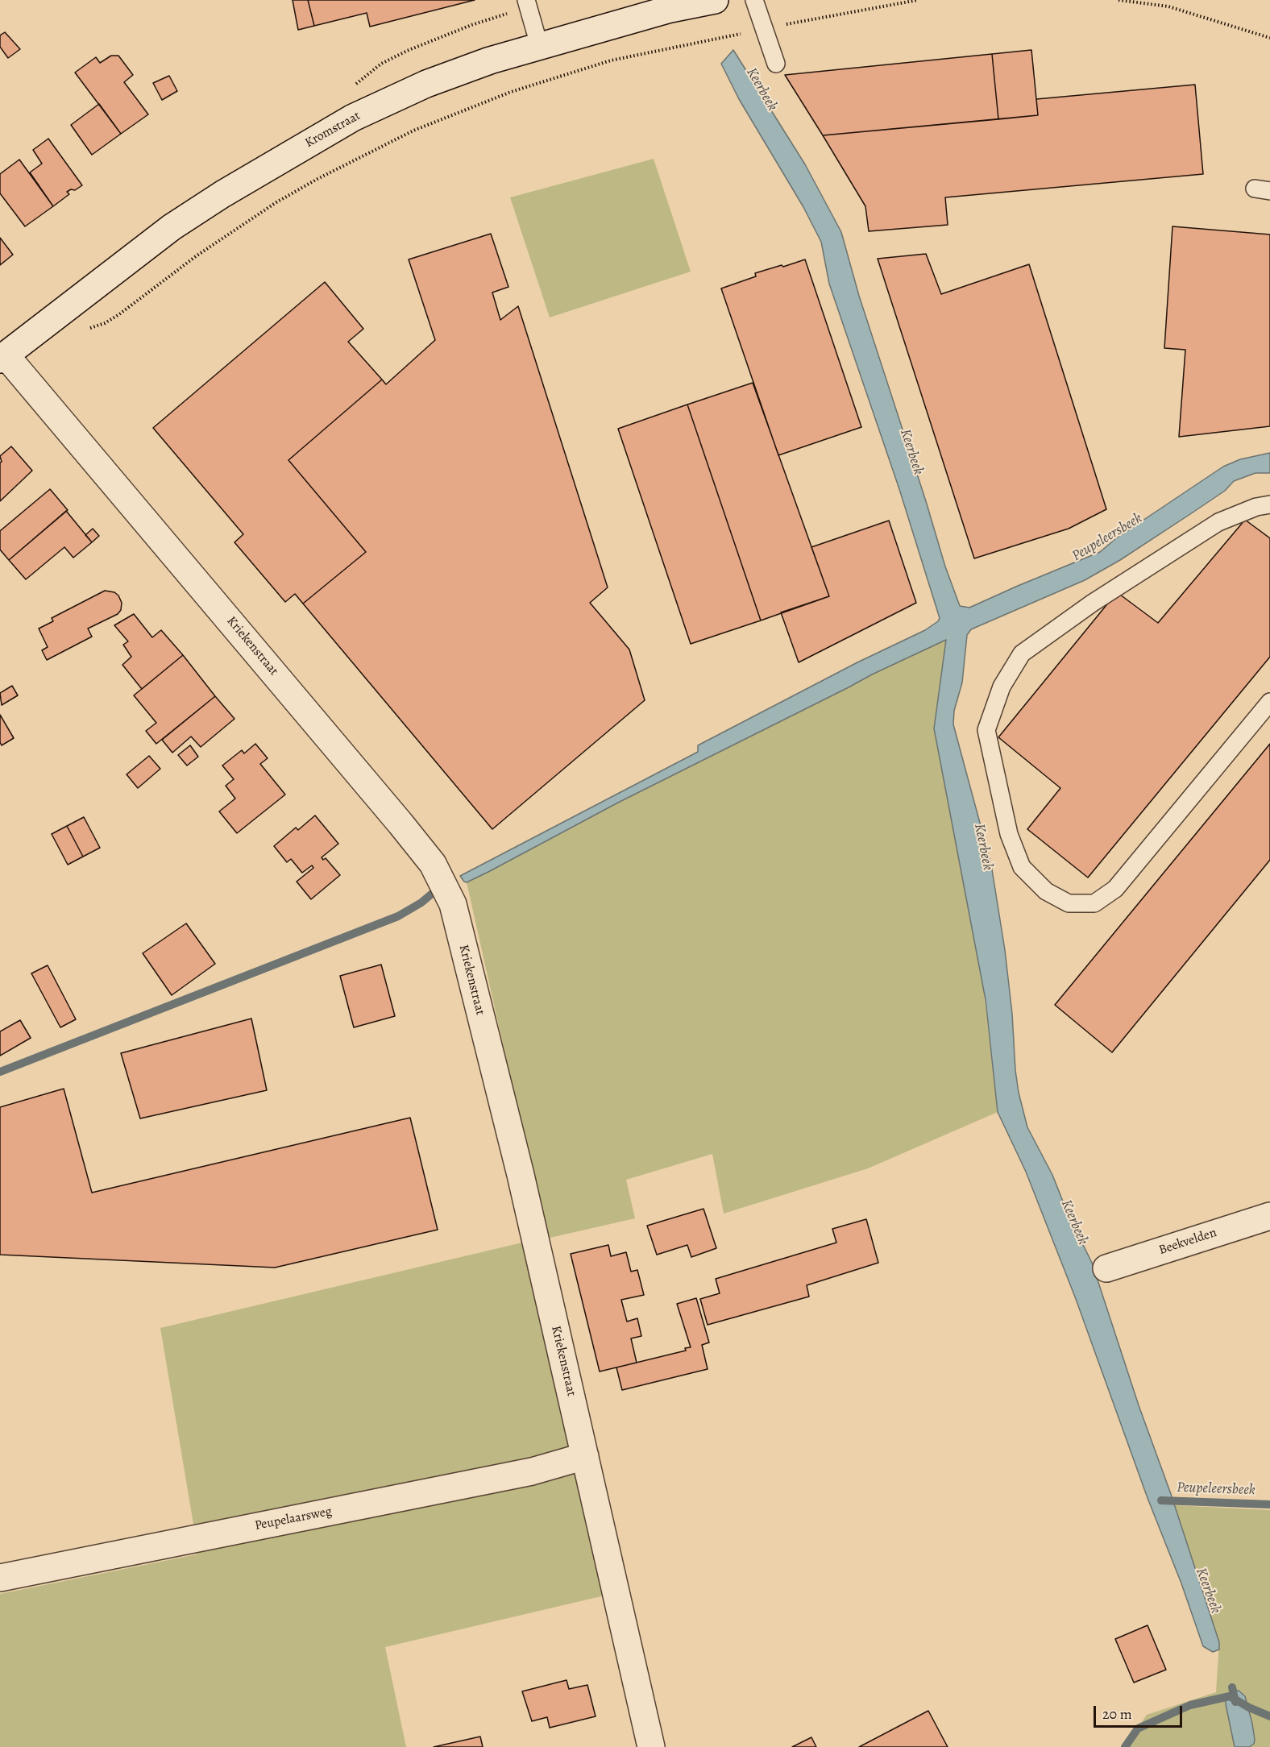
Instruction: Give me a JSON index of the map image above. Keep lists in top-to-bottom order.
{
  "streets": {
    "street": [
      "Kromstraat",
      "Kriekenstraat",
      "Beekvelden",
      "Peupelaarsweg"
    ]
  },
  "crossings": [
    ["Kromstraat", "Kriekenstraat"],
    ["Kriekenstraat", "Peupelaarsweg"]
  ],
  "water": ["Keerbeek", "Peupeleersbeek"],
  "scale_bar": "20 m"
}
